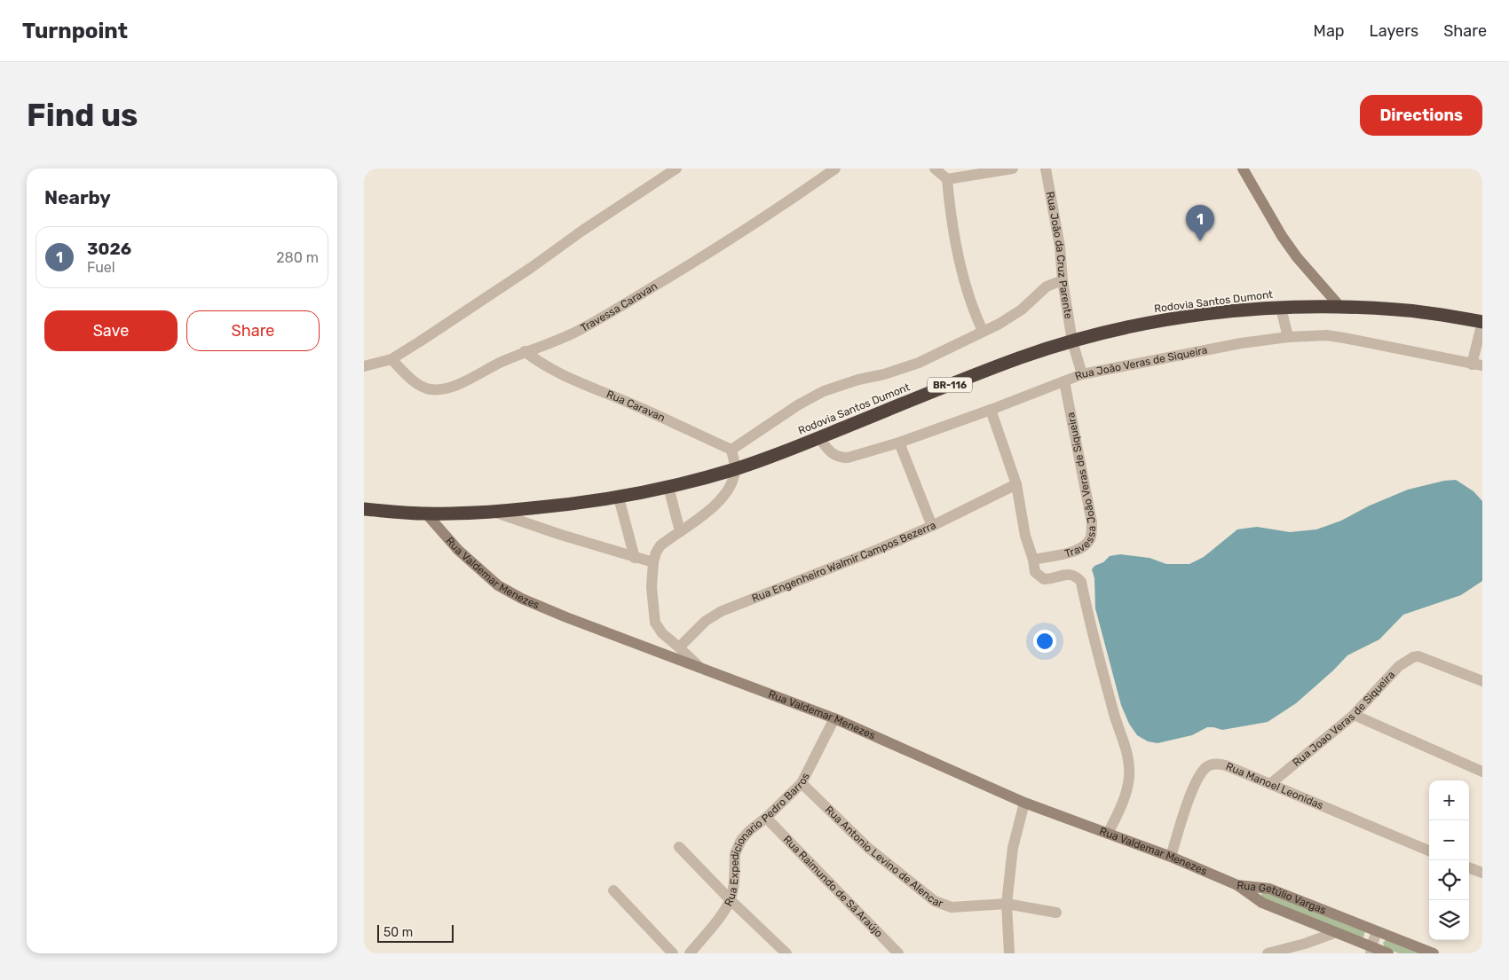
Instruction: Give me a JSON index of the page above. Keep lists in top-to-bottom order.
{
  "streets": {
    "highway": ["Rodovia Santos Dumont", "BR-116"],
    "main road": ["Rua Valdemar Menezes", "Rua Getúlio Vargas"],
    "street": [
      "Rua João da Cruz Parente",
      "Travessa Caravan",
      "Rua João Veras de Siqueira",
      "Rua Caravan",
      "Travessa João Veras de Siqueira",
      "Rua Engenheiro Walmir Campos Bezerra",
      "Rua Joao Veras de Siqueira",
      "Rua Manoel Leonidas",
      "Rua Expedicionario Pedro Barros",
      "Rua Antonio Levino de Alencar",
      "Rua Raimundo de Sá Araújo"
    ]
  },
  "crossings": [
    ["Rua João da Cruz Parente", "Rodovia Santos Dumont"],
    ["Rua João da Cruz Parente", "Rua João Veras de Siqueira"],
    ["Rodovia Santos Dumont", "Rua João Veras de Siqueira"],
    ["Rodovia Santos Dumont", "Rua Valdemar Menezes"],
    ["Travessa Caravan", "Rua Caravan"],
    ["Rua João Veras de Siqueira", "Travessa João Veras de Siqueira"],
    ["Rua Valdemar Menezes", "Rua Manoel Leonidas"],
    ["Rua Valdemar Menezes", "Rua Expedicionario Pedro Barros"],
    ["Rua Valdemar Menezes", "Rua Getúlio Vargas"],
    ["Rua Joao Veras de Siqueira", "Rua Manoel Leonidas"],
    ["Rua Expedicionario Pedro Barros", "Rua Antonio Levino de Alencar"],
    ["Rua Expedicionario Pedro Barros", "Rua Raimundo de Sá Araújo"]
  ],
  "scale_bar": "50 m",
  "page": {
    "header": "Turnpoint",
    "nav": ["Map", "Layers", "Share"],
    "buttons": [
      "Directions",
      ["Save", "Share"]
    ],
    "title": "Find us",
    "heading": "Nearby",
    "pins": "1",
    "list": [
      {
        "mark": "1",
        "name": "3026",
        "note": "Fuel",
        "value": "280 m"
      }
    ],
    "map_buttons": ["+", "−"],
    "scale": "50 m"
  }
}
